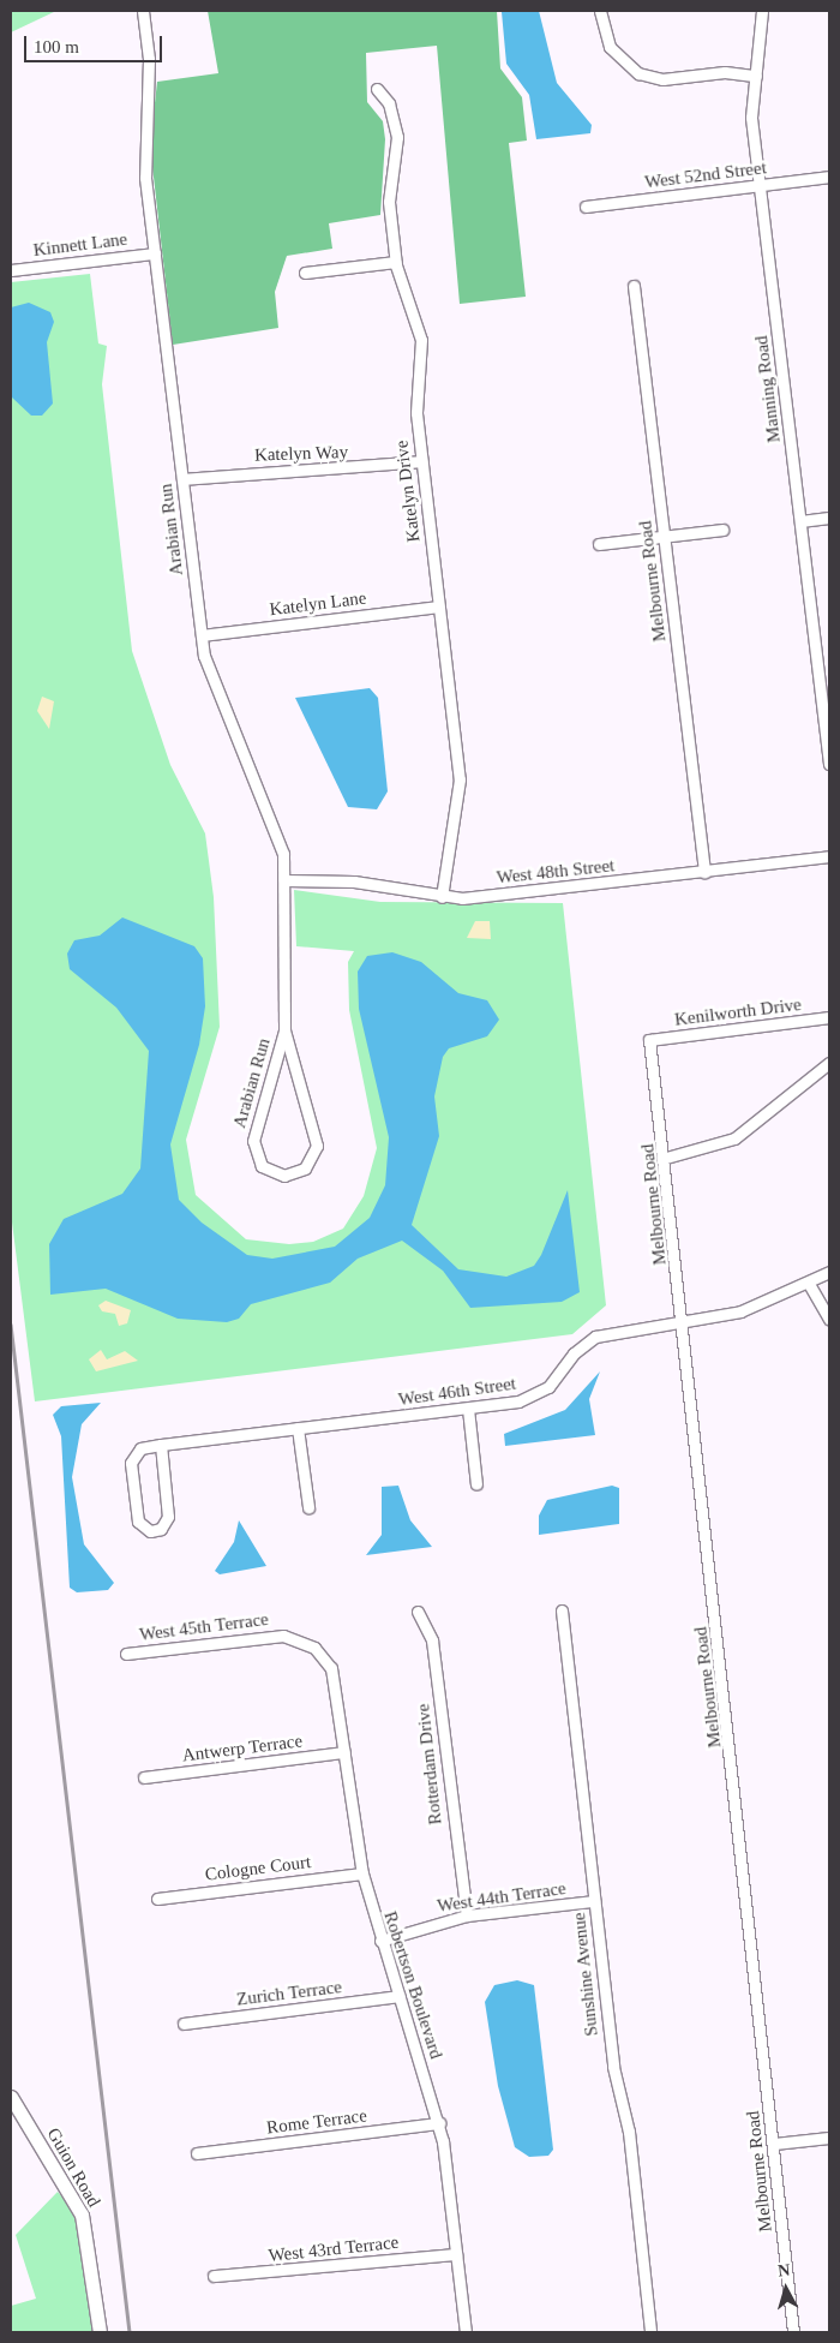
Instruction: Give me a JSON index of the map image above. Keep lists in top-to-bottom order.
{
  "streets": {
    "street": [
      "West 52nd Street",
      "Kinnett Lane",
      "Manning Road",
      "Katelyn Way",
      "Katelyn Drive",
      "Arabian Run",
      "Melbourne Road",
      "Katelyn Lane",
      "West 48th Street",
      "Kenilworth Drive",
      "West 46th Street",
      "West 45th Terrace",
      "Antwerp Terrace",
      "Rotterdam Drive",
      "Cologne Court",
      "West 44th Terrace",
      "Sunshine Avenue",
      "Robertson Boulevard",
      "Zurich Terrace",
      "Rome Terrace",
      "Guion Road",
      "West 43rd Terrace"
    ]
  },
  "crossings": [
    ["West 52nd Street", "Manning Road"],
    ["Kinnett Lane", "Arabian Run"],
    ["Katelyn Way", "Katelyn Drive"],
    ["Katelyn Way", "Arabian Run"],
    ["Katelyn Drive", "Katelyn Lane"],
    ["Katelyn Drive", "West 48th Street"],
    ["Arabian Run", "Katelyn Lane"],
    ["Arabian Run", "West 48th Street"],
    ["Melbourne Road", "West 48th Street"],
    ["Melbourne Road", "Kenilworth Drive"],
    ["Melbourne Road", "West 46th Street"],
    ["West 45th Terrace", "Robertson Boulevard"],
    ["Antwerp Terrace", "Robertson Boulevard"],
    ["Rotterdam Drive", "West 44th Terrace"],
    ["Cologne Court", "Robertson Boulevard"],
    ["West 44th Terrace", "Sunshine Avenue"],
    ["West 44th Terrace", "Robertson Boulevard"],
    ["Robertson Boulevard", "Zurich Terrace"],
    ["Robertson Boulevard", "Rome Terrace"],
    ["Robertson Boulevard", "West 43rd Terrace"]
  ],
  "scale_bar": "100 m",
  "north": "top"
}
